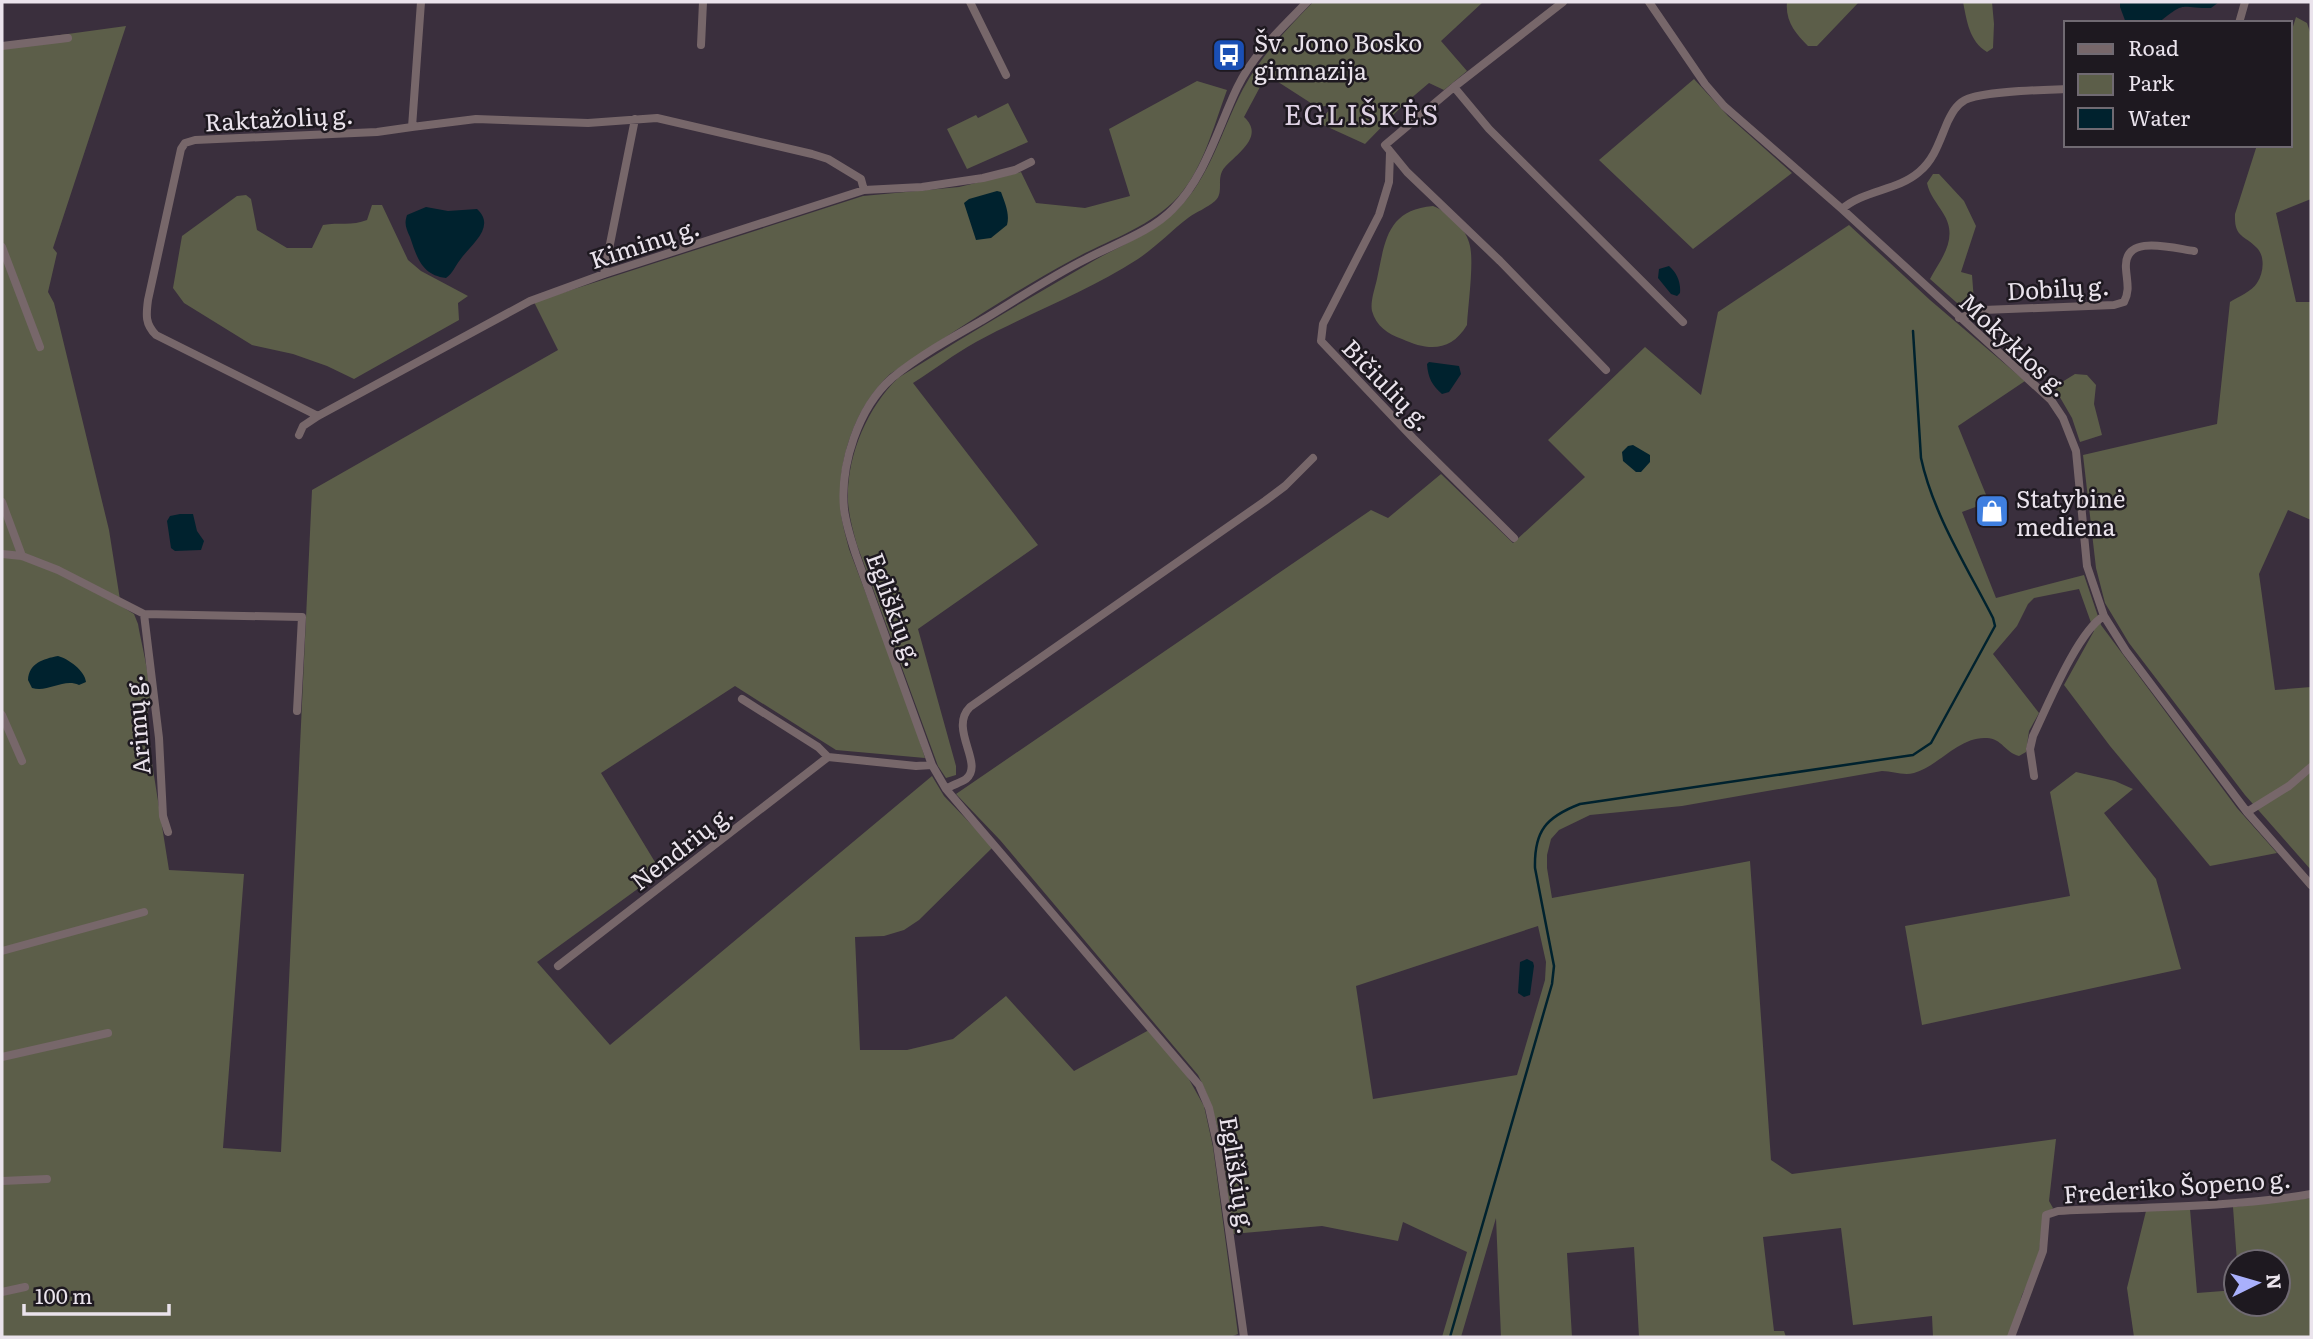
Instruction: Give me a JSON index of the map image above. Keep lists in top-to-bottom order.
{
  "streets": {
    "street": [
      "Raktažolių g.",
      "Kiminų g.",
      "Dobilų g.",
      "Mokyklos g.",
      "Bičiulių g.",
      "Egliškių g.",
      "Arimų g.",
      "Nendrių g.",
      "Frederiko Šopeno g."
    ]
  },
  "crossings": [
    ["Raktažolių g.", "Kiminų g."],
    ["Dobilų g.", "Mokyklos g."]
  ],
  "districts": ["EGLIŠKĖS"],
  "places": {
    "bus stop": ["Šv. Jono Bosko gimnazija"],
    "shop": ["Statybinė mediena"]
  },
  "legend": ["Road", "Park", "Water"],
  "scale_bar": "100 m",
  "north": "right"
}
